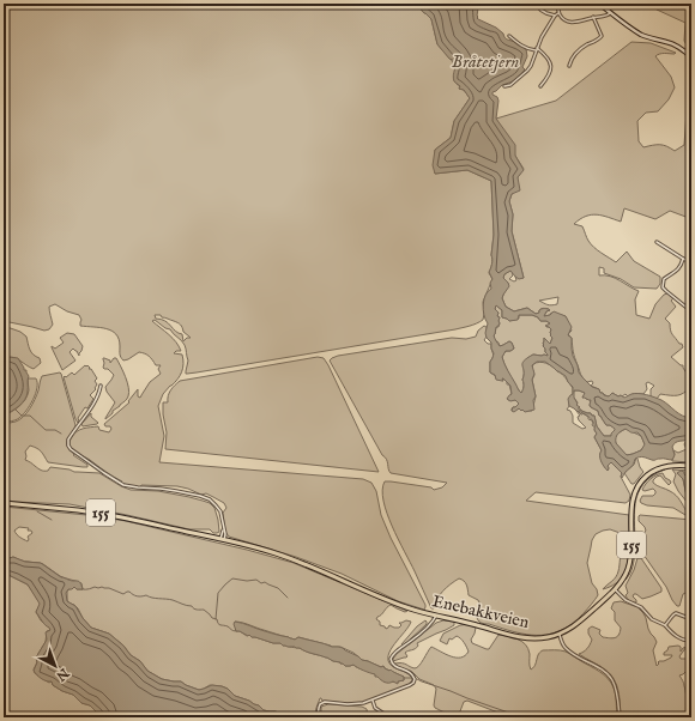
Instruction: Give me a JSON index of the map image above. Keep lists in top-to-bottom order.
{
  "streets": {
    "main road": ["155", "Enebakkveien"]
  },
  "water": ["Bråtetjern"],
  "north": "bottom right"
}
